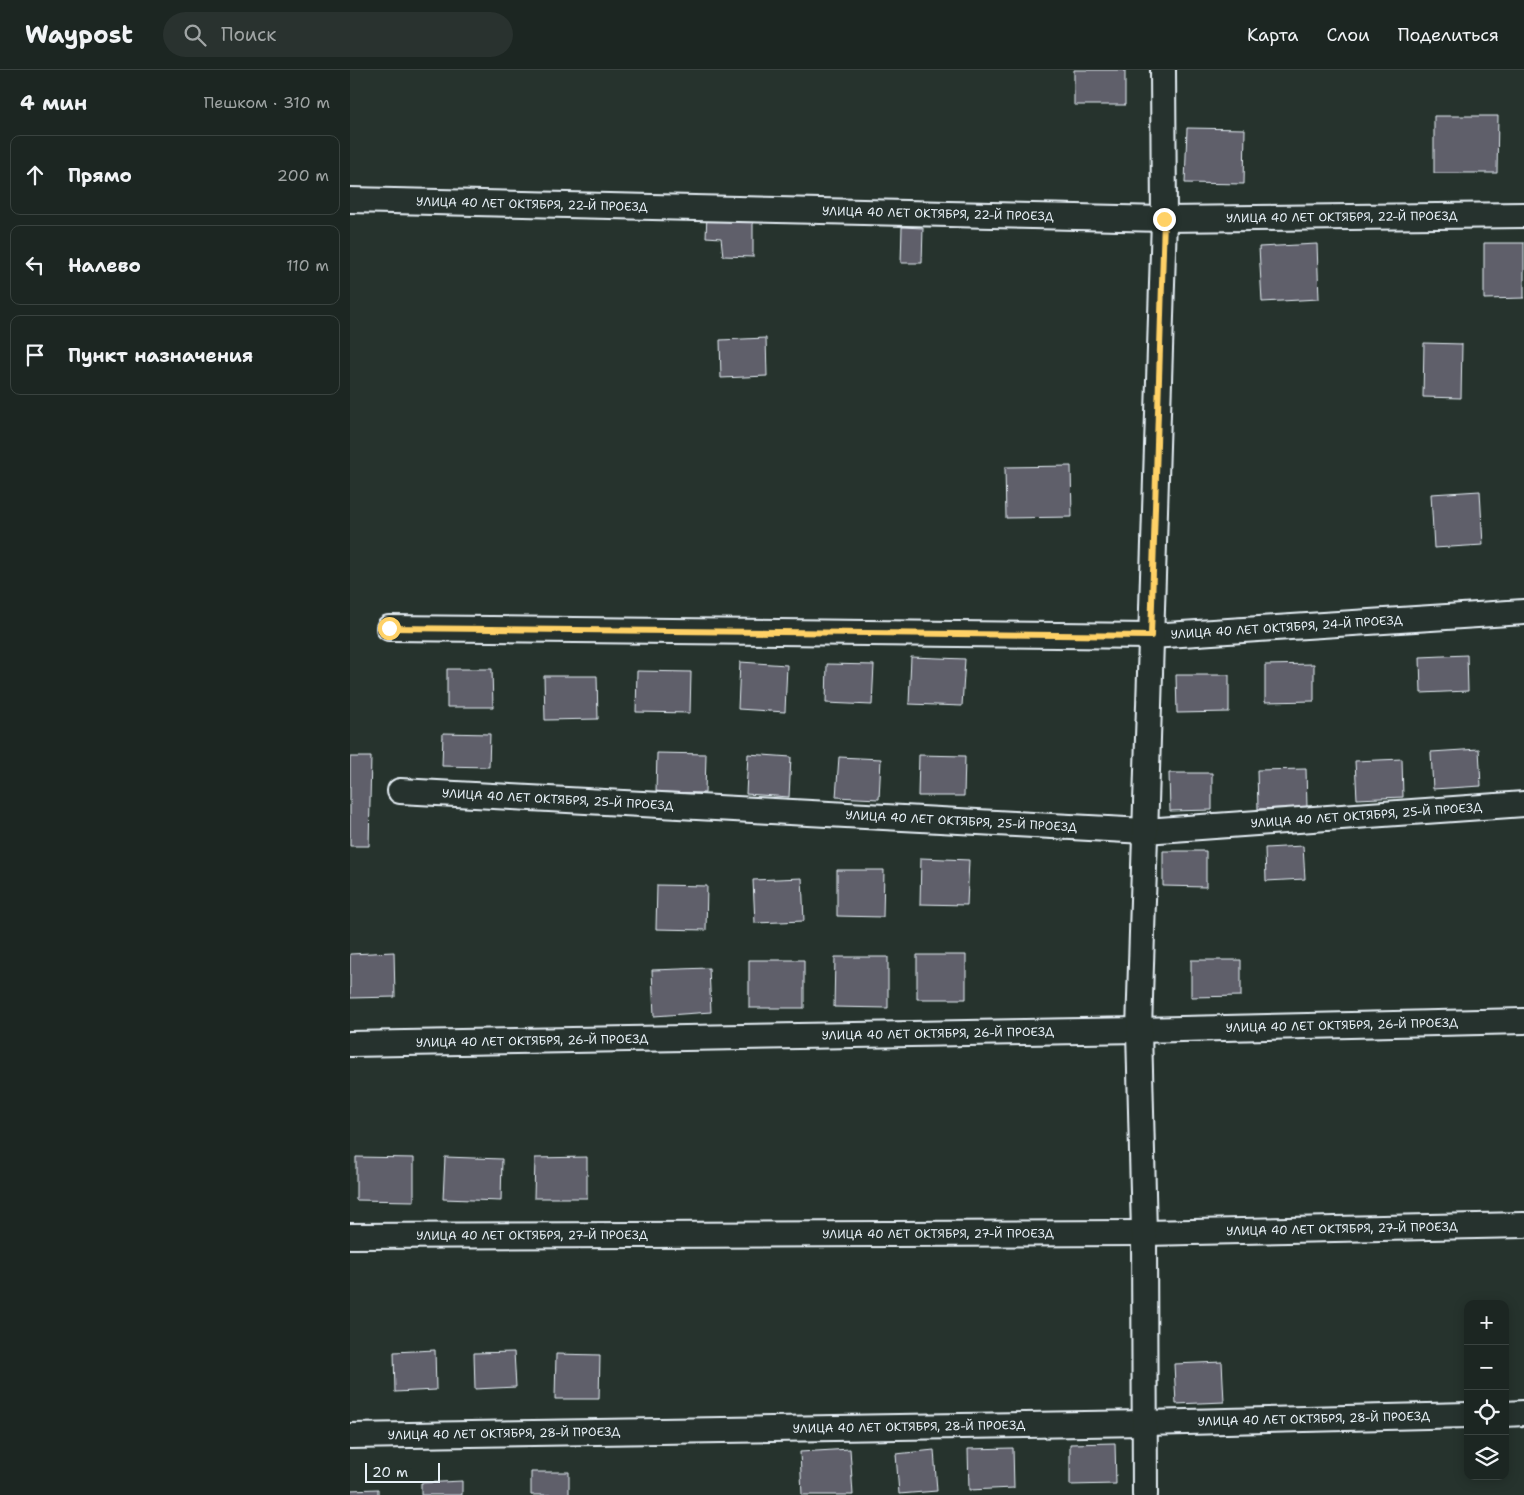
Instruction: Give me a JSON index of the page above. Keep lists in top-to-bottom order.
{
  "streets": {
    "street": [
      "УЛИЦА 40 ЛЕТ ОКТЯБРЯ, 22-Й ПРОЕЗД",
      "УЛИЦА 40 ЛЕТ ОКТЯБРЯ, 24-Й ПРОЕЗД",
      "УЛИЦА 40 ЛЕТ ОКТЯБРЯ, 25-Й ПРОЕЗД",
      "УЛИЦА 40 ЛЕТ ОКТЯБРЯ, 26-Й ПРОЕЗД",
      "УЛИЦА 40 ЛЕТ ОКТЯБРЯ, 27-Й ПРОЕЗД",
      "УЛИЦА 40 ЛЕТ ОКТЯБРЯ, 28-Й ПРОЕЗД"
    ]
  },
  "scale_bar": "20 m",
  "page": {
    "header": "Waypost",
    "search": "Поиск",
    "nav": ["Карта", "Слои", "Поделиться"],
    "heading": ["4 мин", "Пешком · 310 m"],
    "list": [
      ["Прямо", "200 m"],
      ["Налево", "110 m"],
      "Пункт назначения"
    ],
    "map_buttons": ["+", "−"],
    "scale": "20 m"
  }
}
